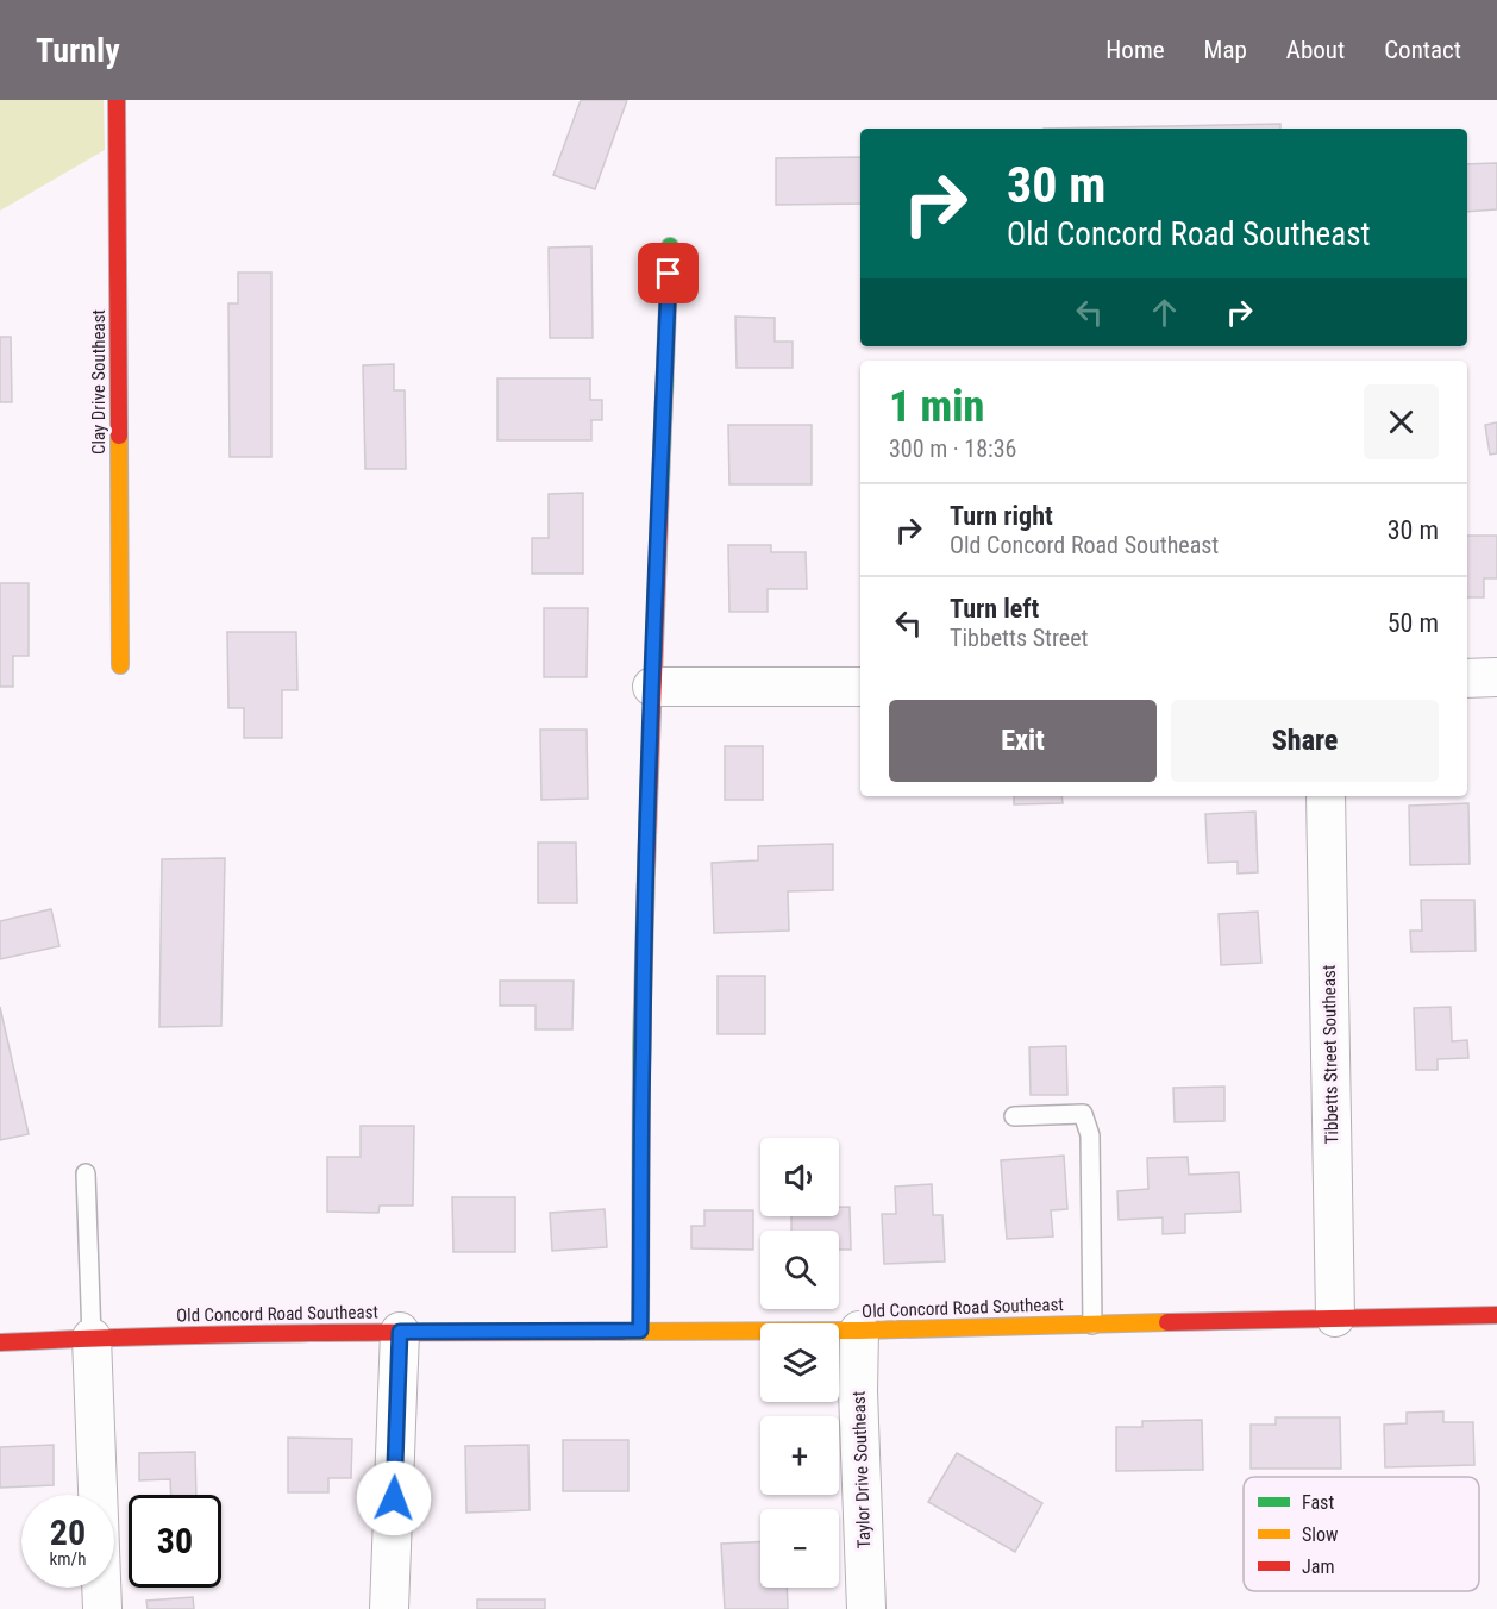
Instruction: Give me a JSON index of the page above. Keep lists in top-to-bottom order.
{
  "streets": {
    "street": [
      "Clay Drive Southeast",
      "Tibbetts Street Southeast",
      "Old Concord Road Southeast",
      "Taylor Drive Southeast"
    ]
  },
  "crossings": [
    ["Tibbetts Street Southeast", "Old Concord Road Southeast"],
    ["Old Concord Road Southeast", "Taylor Drive Southeast"]
  ],
  "legend": ["Fast", "Slow", "Jam"],
  "page": {
    "header": "Turnly",
    "nav": [
      "Home",
      "Map",
      "About",
      "Contact"
    ],
    "turn": ["30 m", "Old Concord Road Southeast"],
    "heading": ["1 min", "300 m · 18:36"],
    "list": [
      {
        "name": "Turn right",
        "note": "Old Concord Road Southeast",
        "value": "30 m"
      },
      {
        "name": "Turn left",
        "note": "Tibbetts Street",
        "value": "50 m"
      }
    ],
    "buttons": ["Exit", "Share"],
    "map_buttons": ["+", "−"],
    "speed": "20 km/h",
    "limit": "30"
  }
}
